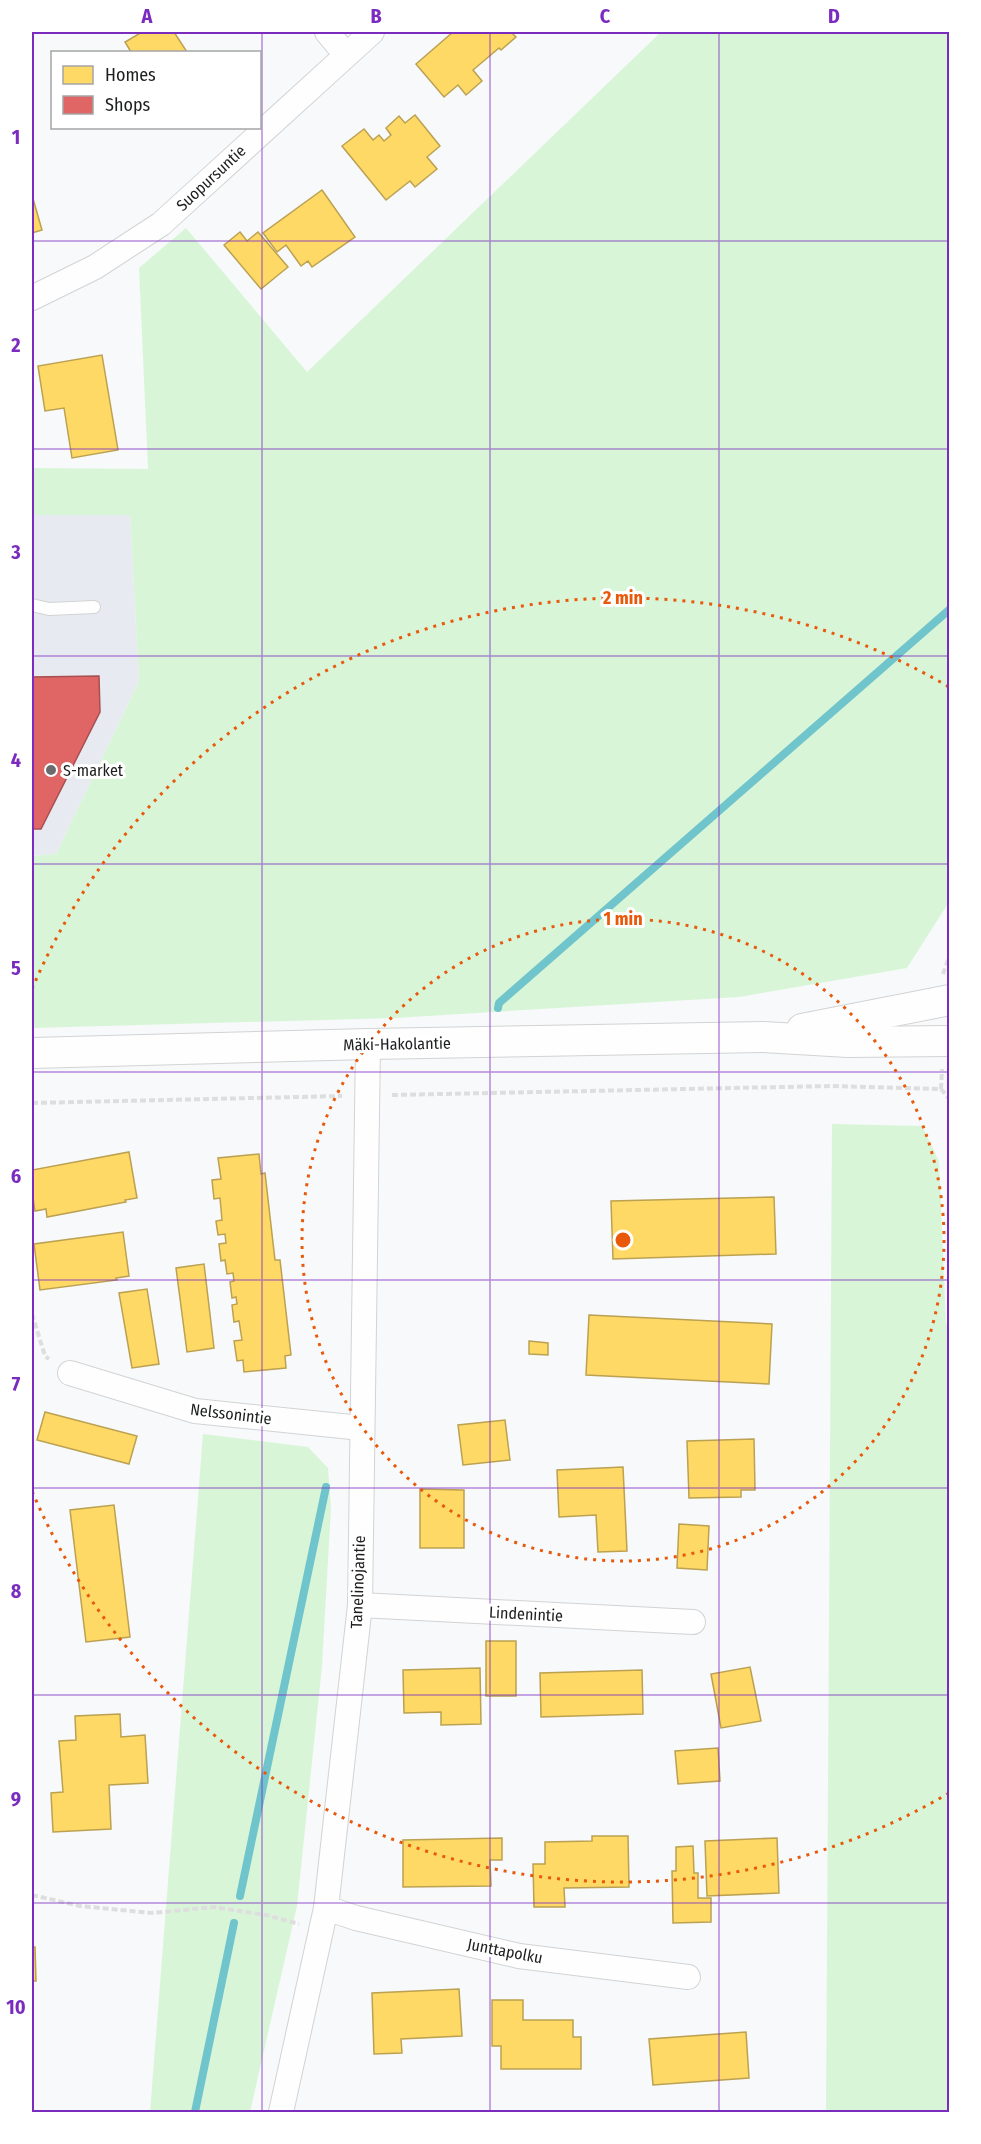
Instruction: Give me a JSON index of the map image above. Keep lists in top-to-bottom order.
{
  "streets": {
    "street": [
      "Suopursuntie",
      "Mäki-Hakolantie",
      "Nelssonintie",
      "Tanelinojantie",
      "Lindenintie",
      "Junttapolku"
    ]
  },
  "crossings": [
    ["Mäki-Hakolantie", "Tanelinojantie"],
    ["Nelssonintie", "Tanelinojantie"],
    ["Tanelinojantie", "Lindenintie"],
    ["Tanelinojantie", "Junttapolku"]
  ],
  "places": ["S-market"],
  "legend": ["Homes", "Shops"],
  "grid": {
    "columns": [
      "A",
      "B",
      "C",
      "D"
    ],
    "rows": [
      "1",
      "2",
      "3",
      "4",
      "5",
      "6",
      "7",
      "8",
      "9",
      "10"
    ]
  },
  "rings": ["2 min", "1 min"]
}
